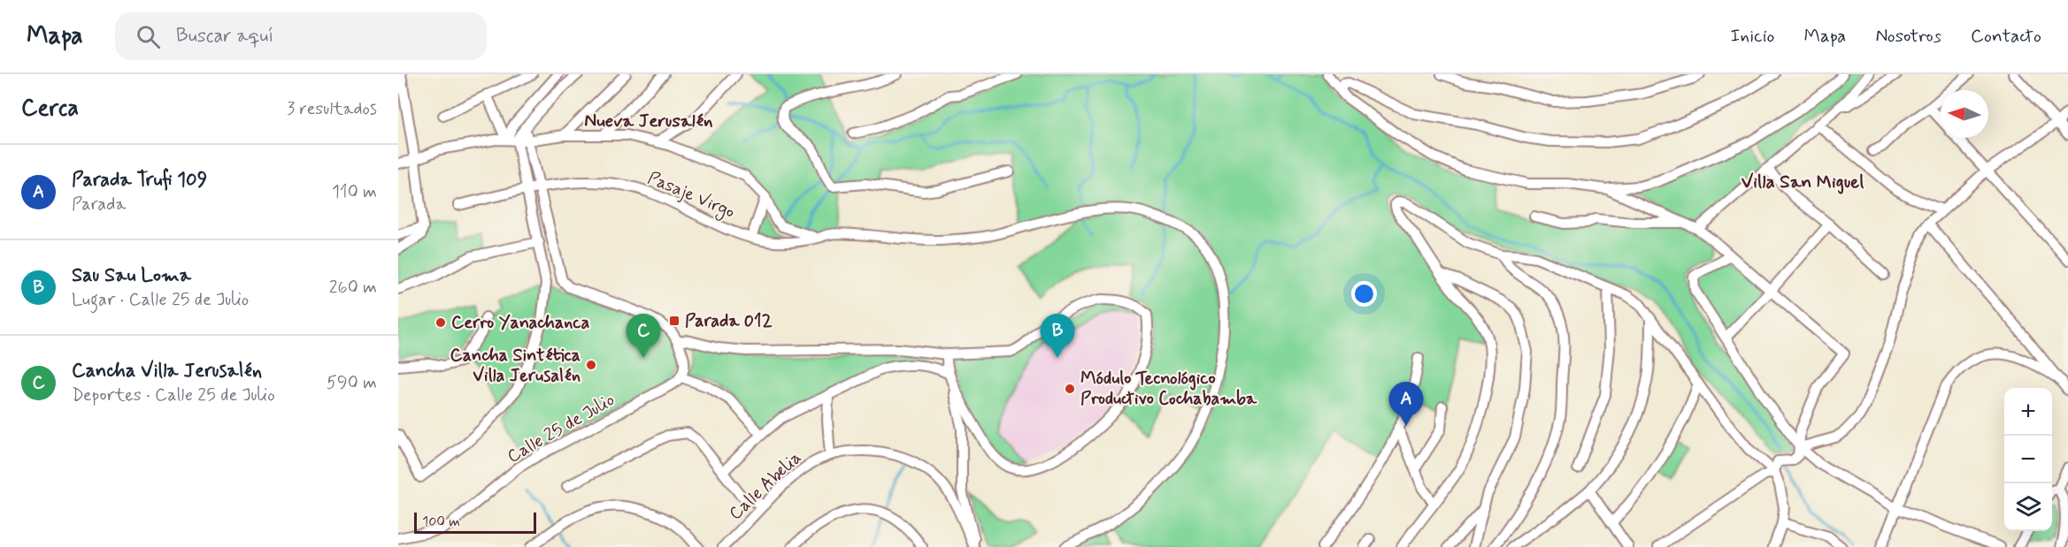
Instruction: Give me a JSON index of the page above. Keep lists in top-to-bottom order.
{
  "streets": {
    "street": ["Pasaje Virgo", "Calle 25 de Julio", "Calle Abelia"]
  },
  "districts": ["Nueva Jerusalén", "Villa San Miguel"],
  "places": {
    "transit": ["Parada 012"],
    "other": ["Cerro Yanachanca", "Cancha Sintética Villa Jerusalén", "Módulo Tecnológico Productivo Cochabamba"]
  },
  "scale_bar": "100 m",
  "north": "left",
  "page": {
    "header": "Mapa",
    "search": "Buscar aquí",
    "nav": [
      "Inicio",
      "Mapa",
      "Nosotros",
      "Contacto"
    ],
    "heading": ["Cerca", "3 resultados"],
    "list": [
      {
        "mark": "A",
        "name": "Parada Trufi 109",
        "note": "Parada",
        "value": "110 m"
      },
      {
        "mark": "B",
        "name": "Sau Sau Loma",
        "note": "Lugar · Calle 25 de Julio",
        "value": "260 m"
      },
      {
        "mark": "C",
        "name": "Cancha Villa Jerusalén",
        "note": "Deportes · Calle 25 de Julio",
        "value": "590 m"
      }
    ],
    "pins": ["B", "C", "A"],
    "map_buttons": ["+", "−"],
    "scale": "100 m"
  }
}
